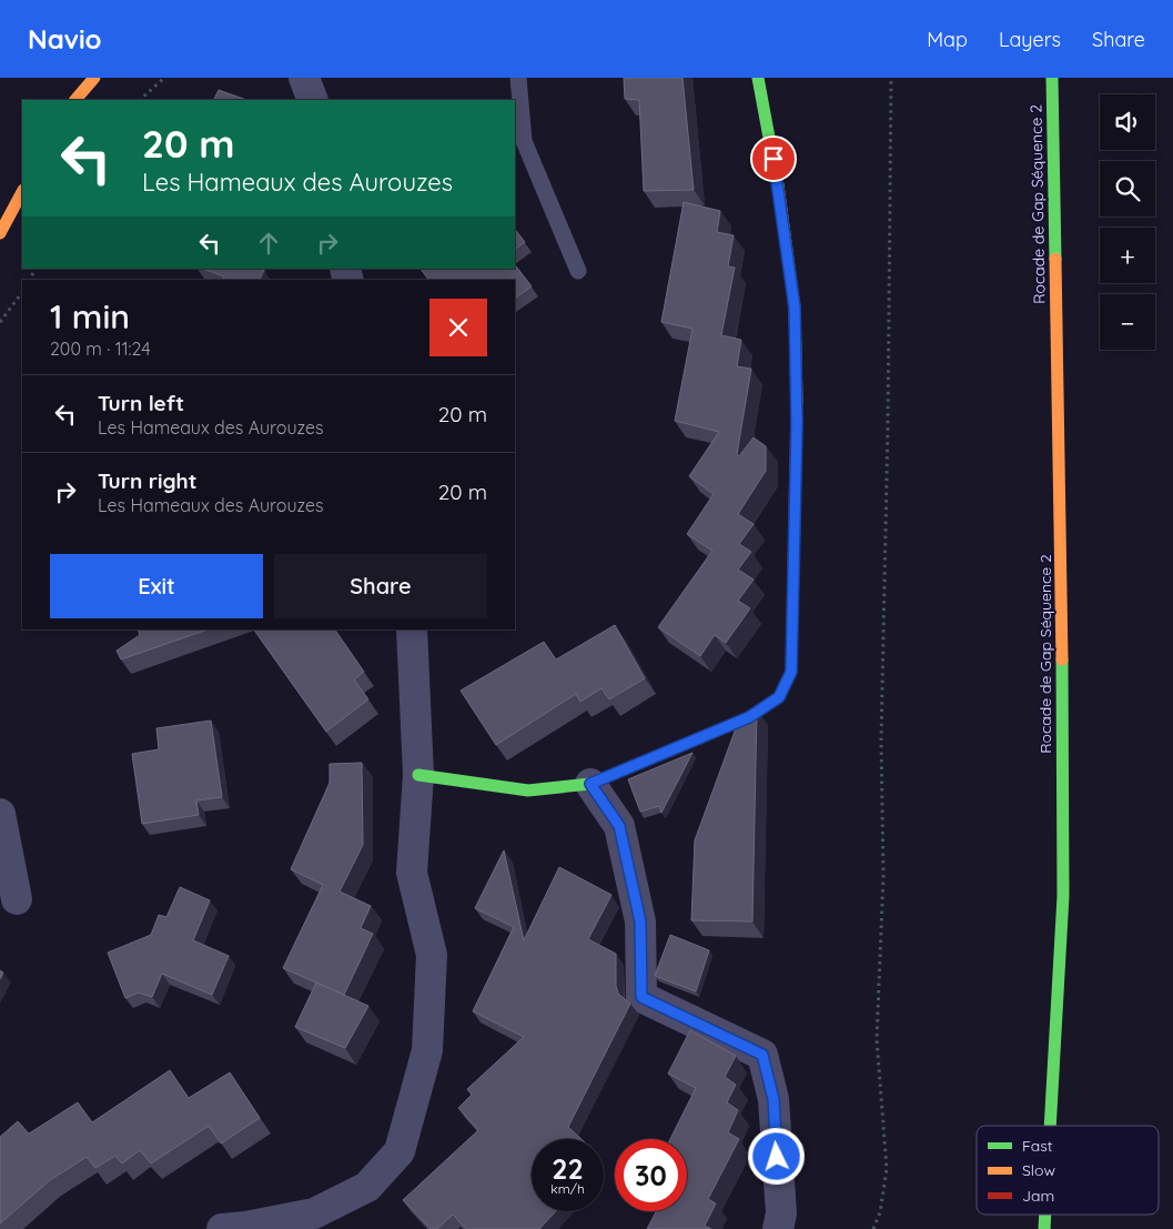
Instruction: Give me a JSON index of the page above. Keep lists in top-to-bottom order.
{
  "streets": {
    "main road": ["Rocade de Gap Séquence 2"]
  },
  "legend": ["Fast", "Slow", "Jam"],
  "page": {
    "header": "Navio",
    "nav": ["Map", "Layers", "Share"],
    "map_buttons": ["+", "−"],
    "turn": ["20 m", "Les Hameaux des Aurouzes"],
    "heading": ["1 min", "200 m · 11:24"],
    "list": [
      {
        "name": "Turn left",
        "note": "Les Hameaux des Aurouzes",
        "value": "20 m"
      },
      {
        "name": "Turn right",
        "note": "Les Hameaux des Aurouzes",
        "value": "20 m"
      }
    ],
    "buttons": ["Exit", "Share"],
    "speed": "22 km/h",
    "limit": "30"
  }
}
